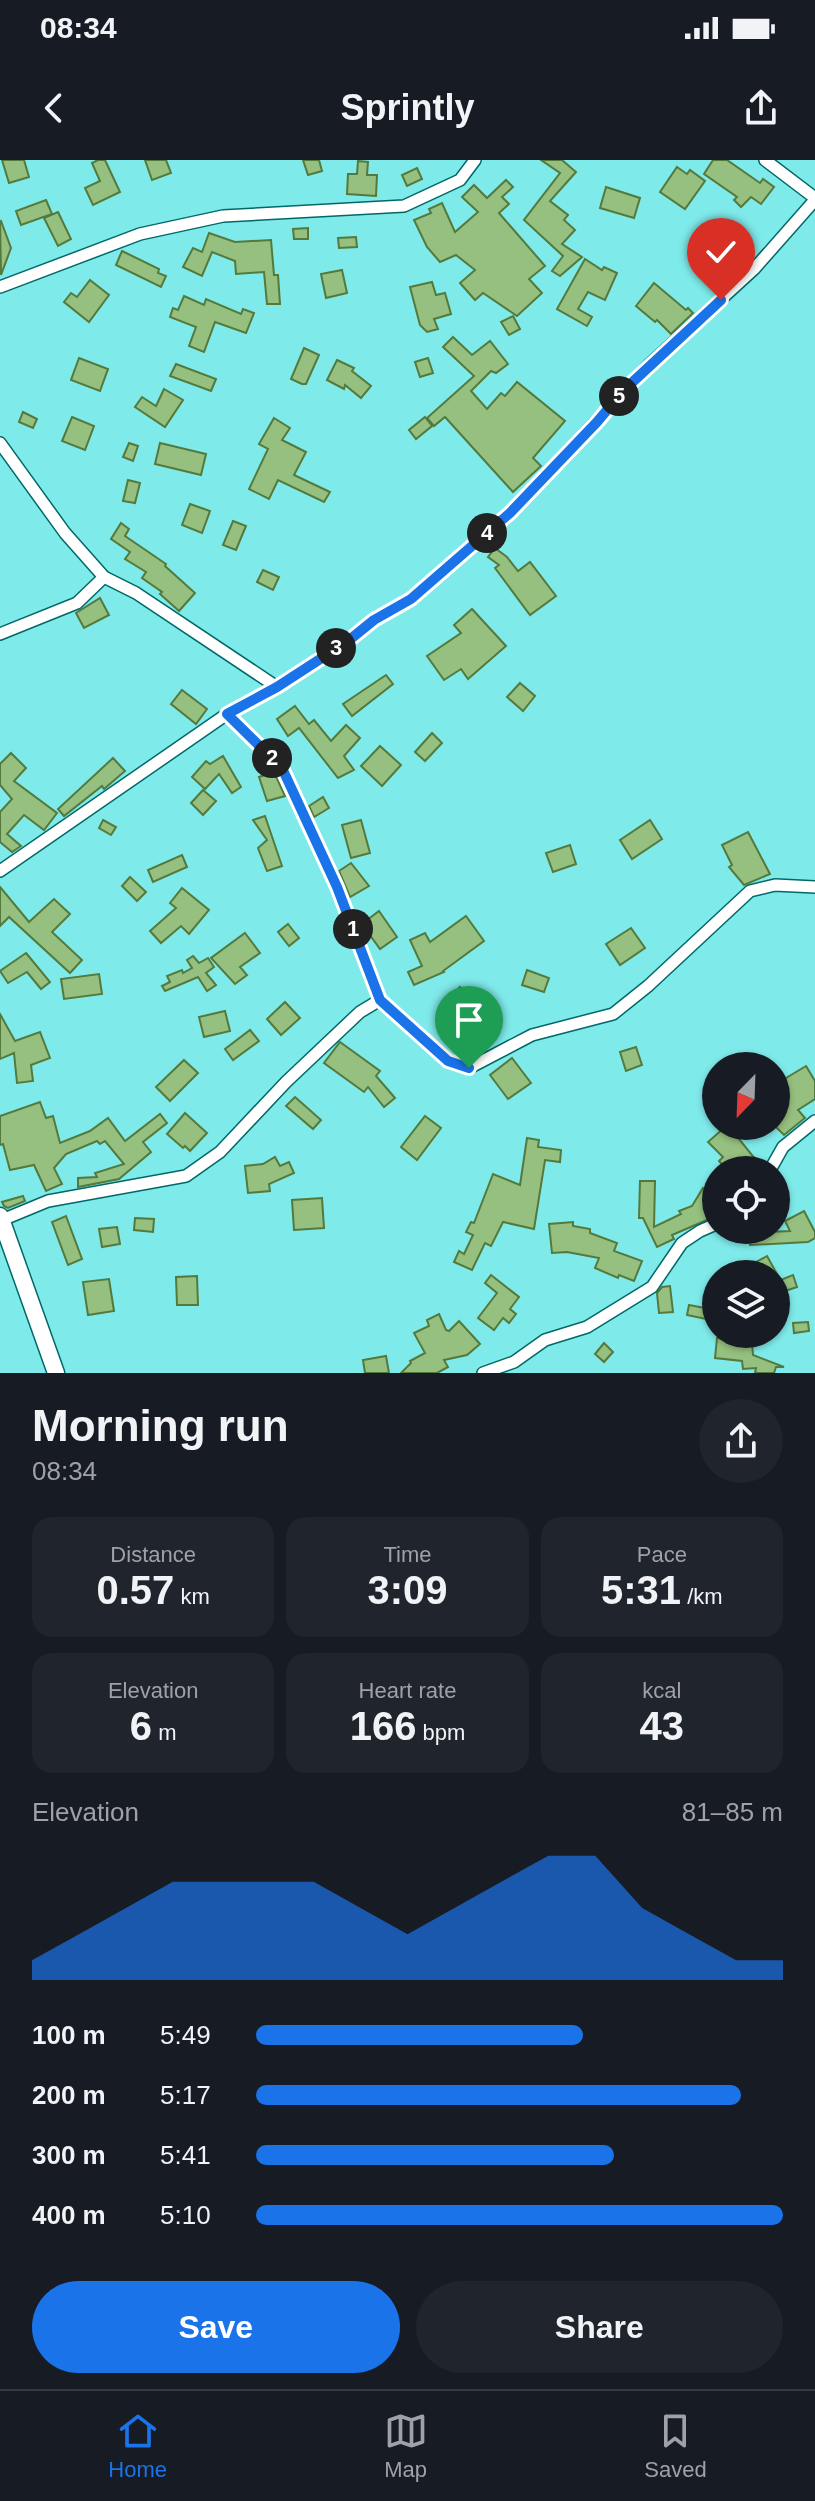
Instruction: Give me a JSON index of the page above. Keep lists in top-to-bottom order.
{
  "north": "bottom left",
  "page": {
    "status": "08:34",
    "header": "Sprintly",
    "pins": [
      "5",
      "4",
      "3",
      "2",
      "1"
    ],
    "heading": ["Morning run", "08:34"],
    "stats": [
      ["Distance", "0.57 km"],
      ["Time", "3:09"],
      ["Pace", "5:31 /km"],
      ["Elevation", "6 m"],
      ["Heart rate", "166 bpm"],
      ["kcal", "43"]
    ],
    "chart": ["Elevation", "81–85 m"],
    "list": [
      {
        "name": "100 m",
        "note": "5:49"
      },
      {
        "name": "200 m",
        "note": "5:17"
      },
      {
        "name": "300 m",
        "note": "5:41"
      },
      {
        "name": "400 m",
        "note": "5:10"
      }
    ],
    "buttons": ["Save", "Share"],
    "tabs": ["Home", "Map", "Saved"]
  }
}
